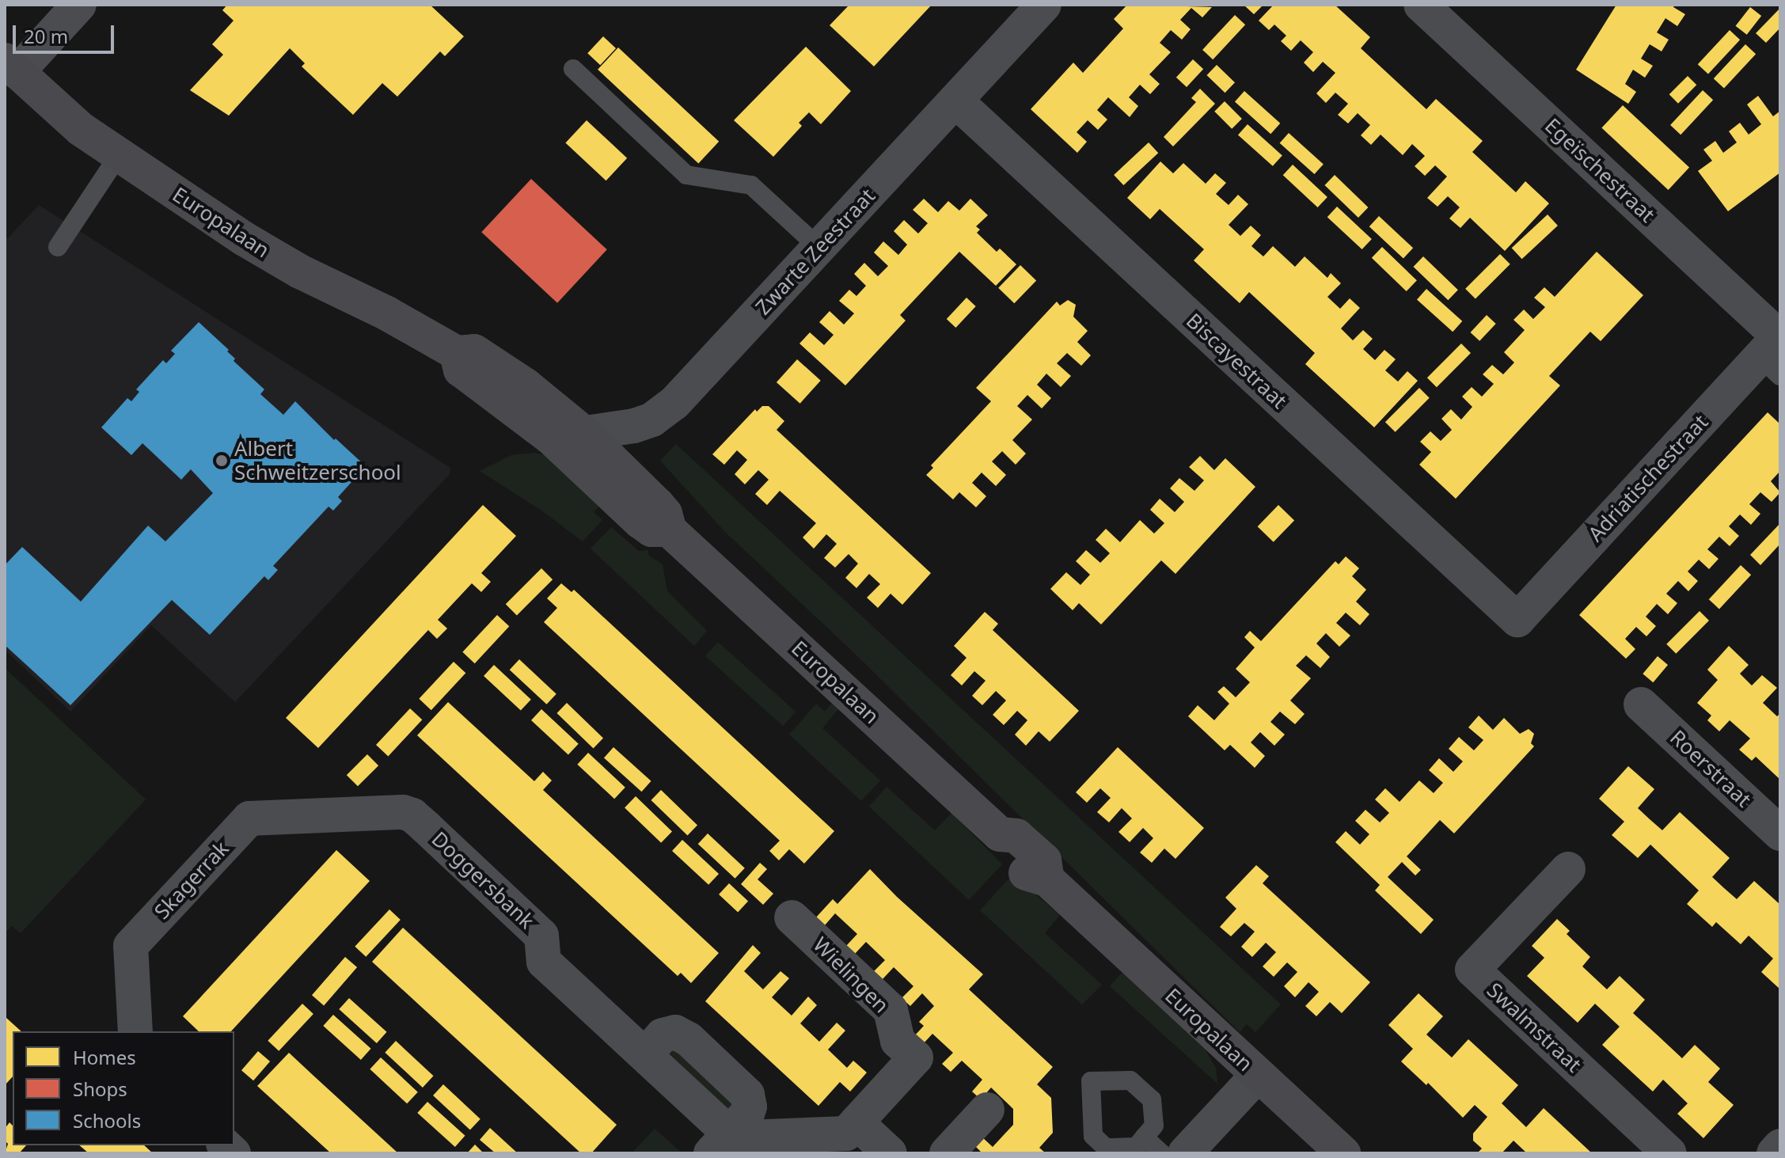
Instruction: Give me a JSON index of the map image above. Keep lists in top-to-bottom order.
{
  "streets": {
    "street": [
      "Egeïschestraat",
      "Europalaan",
      "Zwarte Zeestraat",
      "Biscayestraat",
      "Adriatischestraat",
      "Roerstraat",
      "Skagerrak",
      "Doggersbank",
      "Wielingen",
      "Swalmstraat"
    ]
  },
  "crossings": [
    ["Egeïschestraat", "Adriatischestraat"],
    ["Europalaan", "Zwarte Zeestraat"],
    ["Zwarte Zeestraat", "Biscayestraat"],
    ["Biscayestraat", "Adriatischestraat"],
    ["Skagerrak", "Doggersbank"],
    ["Doggersbank", "Wielingen"]
  ],
  "places": ["Albert Schweitzerschool"],
  "legend": ["Homes", "Shops", "Schools"],
  "scale_bar": "20 m"
}
